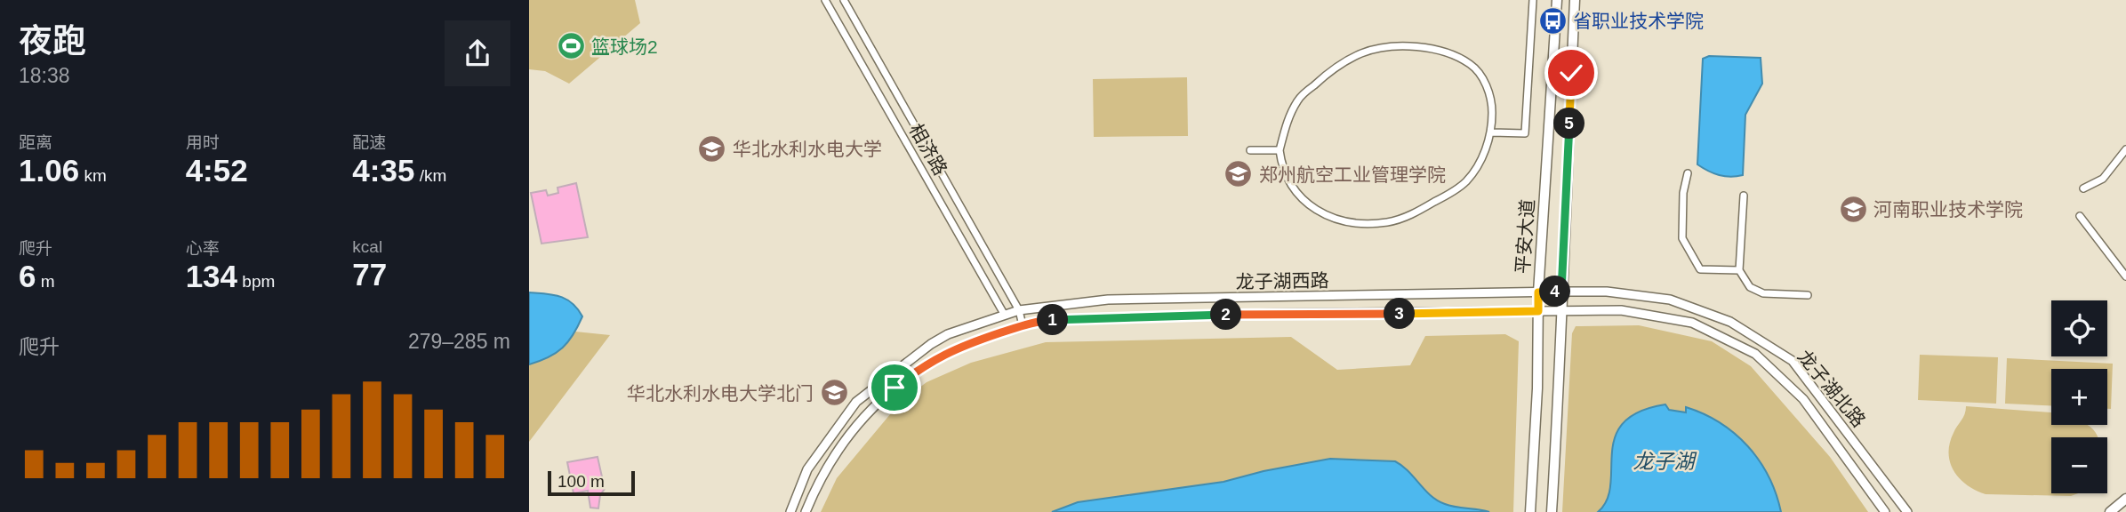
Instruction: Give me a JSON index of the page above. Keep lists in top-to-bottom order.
{
  "streets": {
    "main road": ["平安大道"],
    "street": ["相济路", "龙子湖西路", "龙子湖北路"]
  },
  "crossings": [
    ["相济路", "龙子湖西路"],
    ["平安大道", "龙子湖西路"],
    ["平安大道", "龙子湖北路"],
    ["龙子湖西路", "龙子湖北路"]
  ],
  "water": ["龙子湖"],
  "places": {
    "bus stop": ["省职业技术学院"],
    "sports": ["篮球场2"],
    "school or university": [
      "华北水利水电大学",
      "郑州航空工业管理学院",
      "河南职业技术学院",
      "华北水利水电大学北门"
    ]
  },
  "scale_bar": "100 m",
  "page": {
    "heading": ["夜跑", "18:38"],
    "stats": [
      ["距离", "1.06 km"],
      ["用时", "4:52"],
      ["配速", "4:35 /km"],
      ["爬升", "6 m"],
      ["心率", "134 bpm"],
      ["kcal", "77"]
    ],
    "pins": [
      "5",
      "4",
      "3",
      "2",
      "1"
    ],
    "map_buttons": ["+", "−"],
    "chart": ["爬升", "279–285 m"],
    "scale": "100 m"
  }
}
